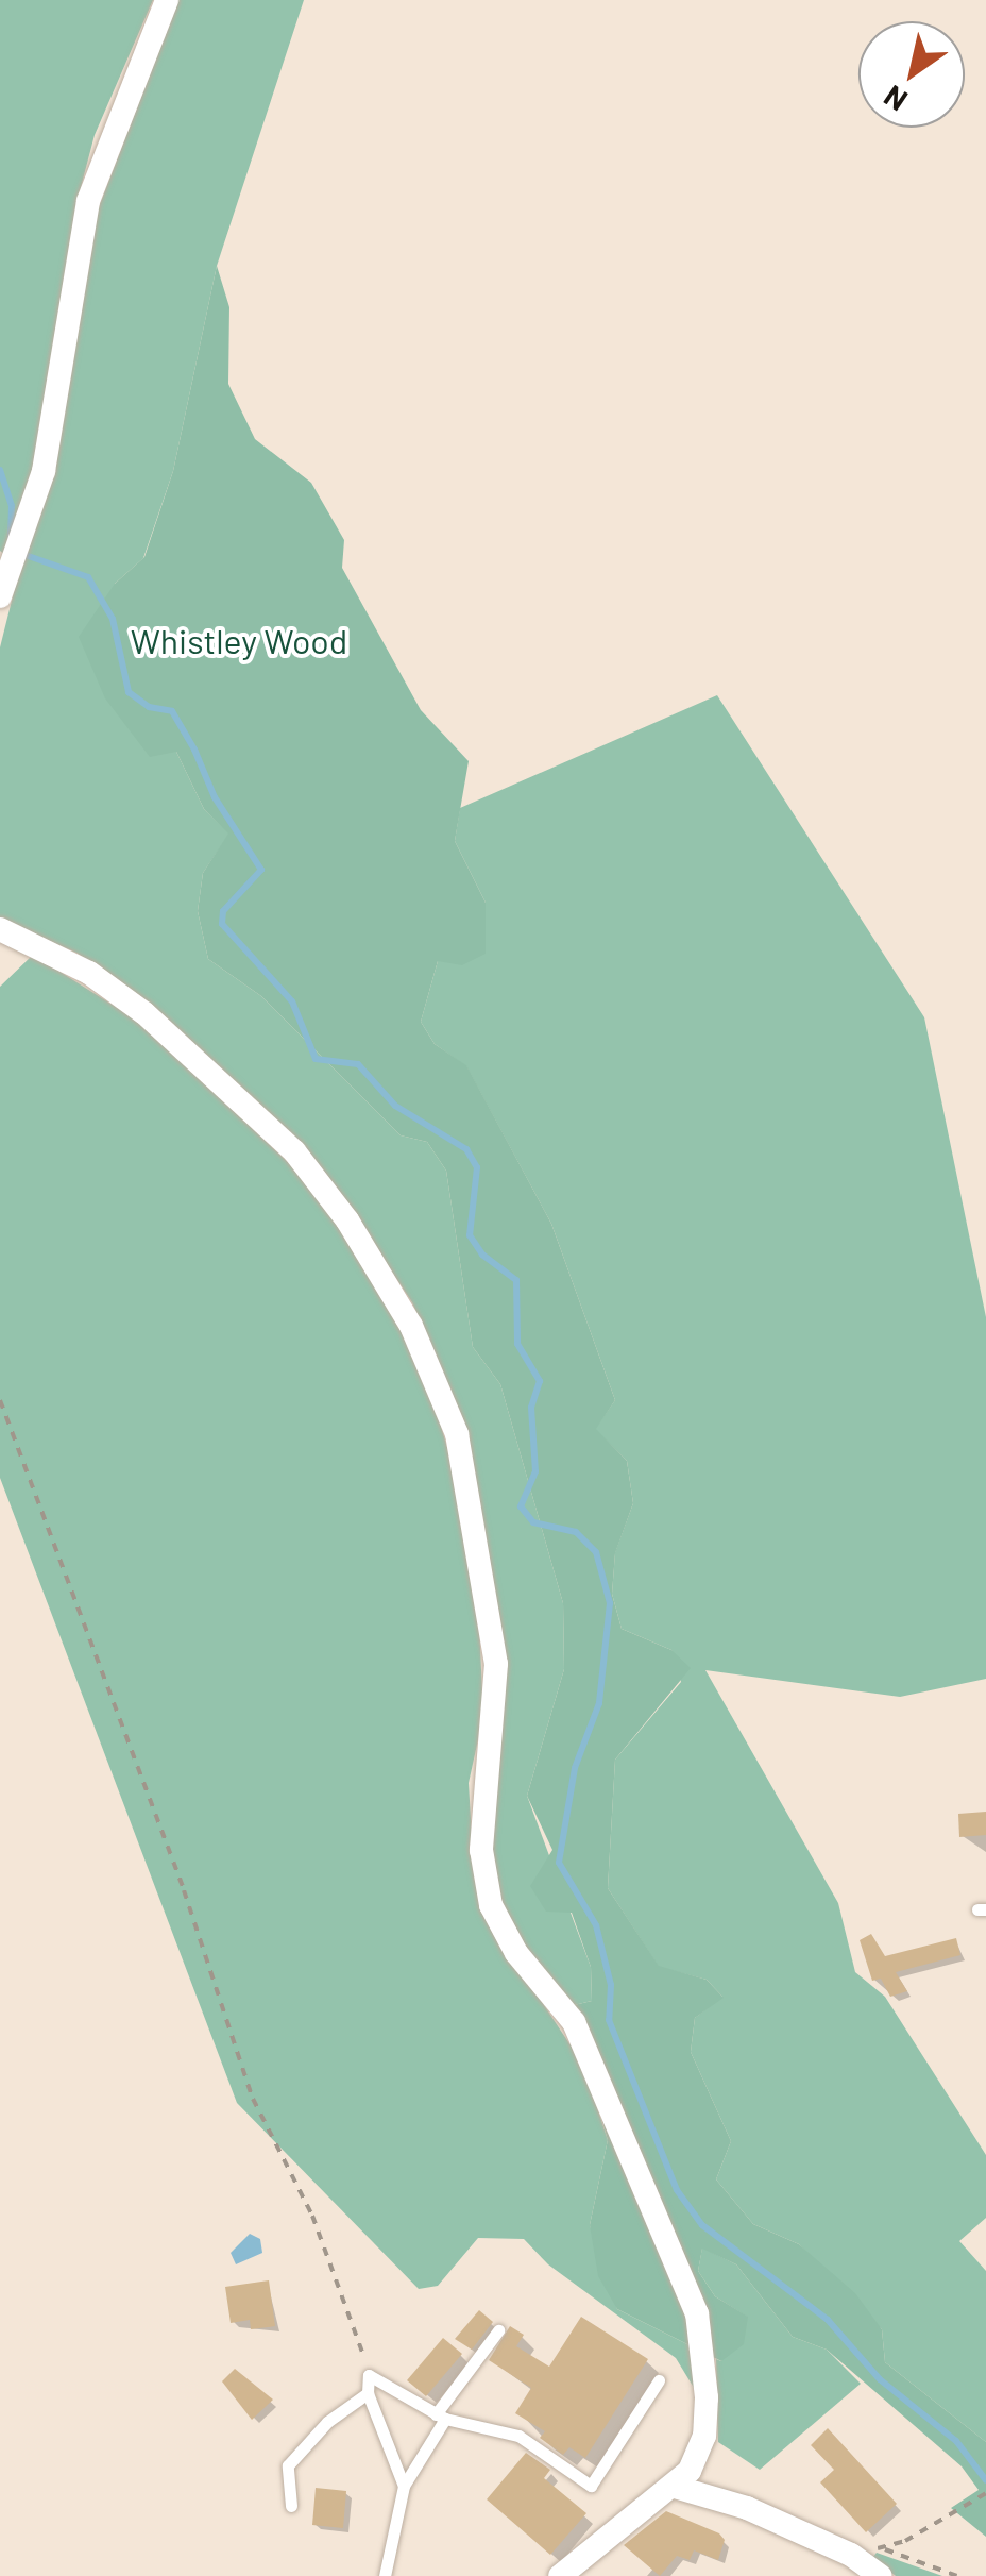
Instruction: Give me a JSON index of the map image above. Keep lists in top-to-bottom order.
{
  "parks": ["Whistley Wood"],
  "north": "bottom left"
}
